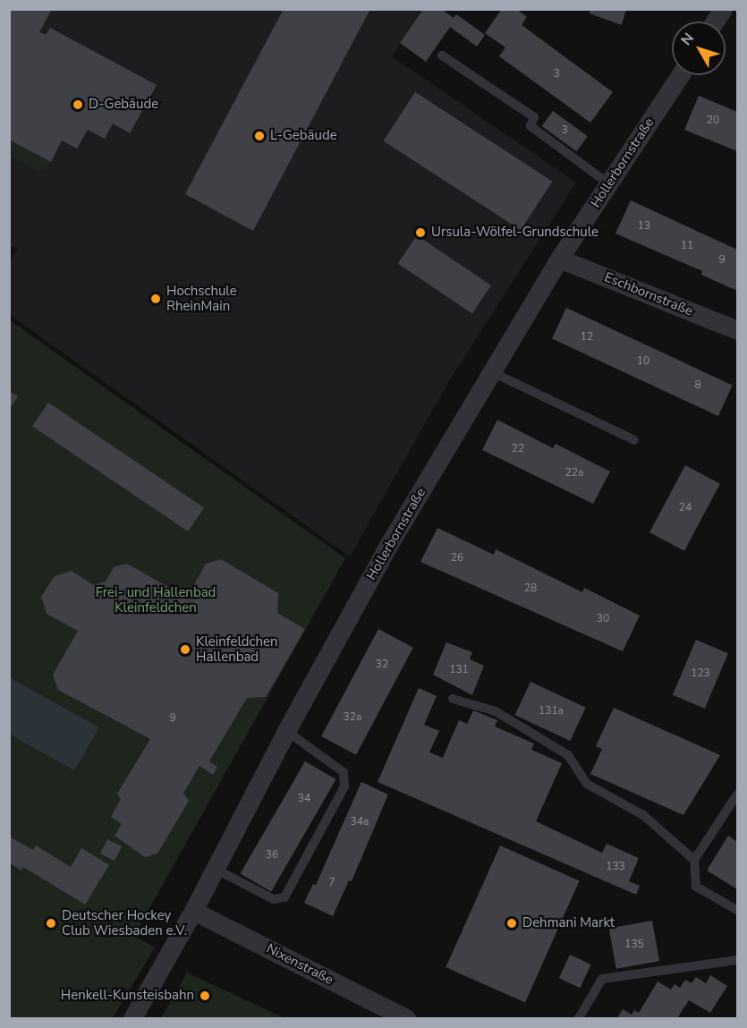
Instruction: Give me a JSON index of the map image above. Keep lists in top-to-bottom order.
{
  "streets": {
    "street": ["Hollerbornstraße", "Eschbornstraße", "Nixenstraße"]
  },
  "crossings": [
    ["Hollerbornstraße", "Eschbornstraße"],
    ["Hollerbornstraße", "Nixenstraße"]
  ],
  "parks": ["Frei- und Hallenbad Kleinfeldchen"],
  "places": [
    "D-Gebäude",
    "L-Gebäude",
    "Ursula-Wölfel-Grundschule",
    "Hochschule RheinMain",
    "Kleinfeldchen Hallenbad",
    "Deutscher Hockey Club Wiesbaden e.V.",
    "Dehmani Markt",
    "Henkell-Kunsteisbahn"
  ],
  "house_numbers": [
    "3",
    "20",
    "3",
    "13",
    "11",
    "9",
    "12",
    "10",
    "8",
    "22",
    "22a",
    "24",
    "26",
    "28",
    "30",
    "32",
    "131",
    "123",
    "131a",
    "32a",
    "9",
    "34",
    "34a",
    "36",
    "133",
    "7",
    "135"
  ],
  "north": "top left"
}
